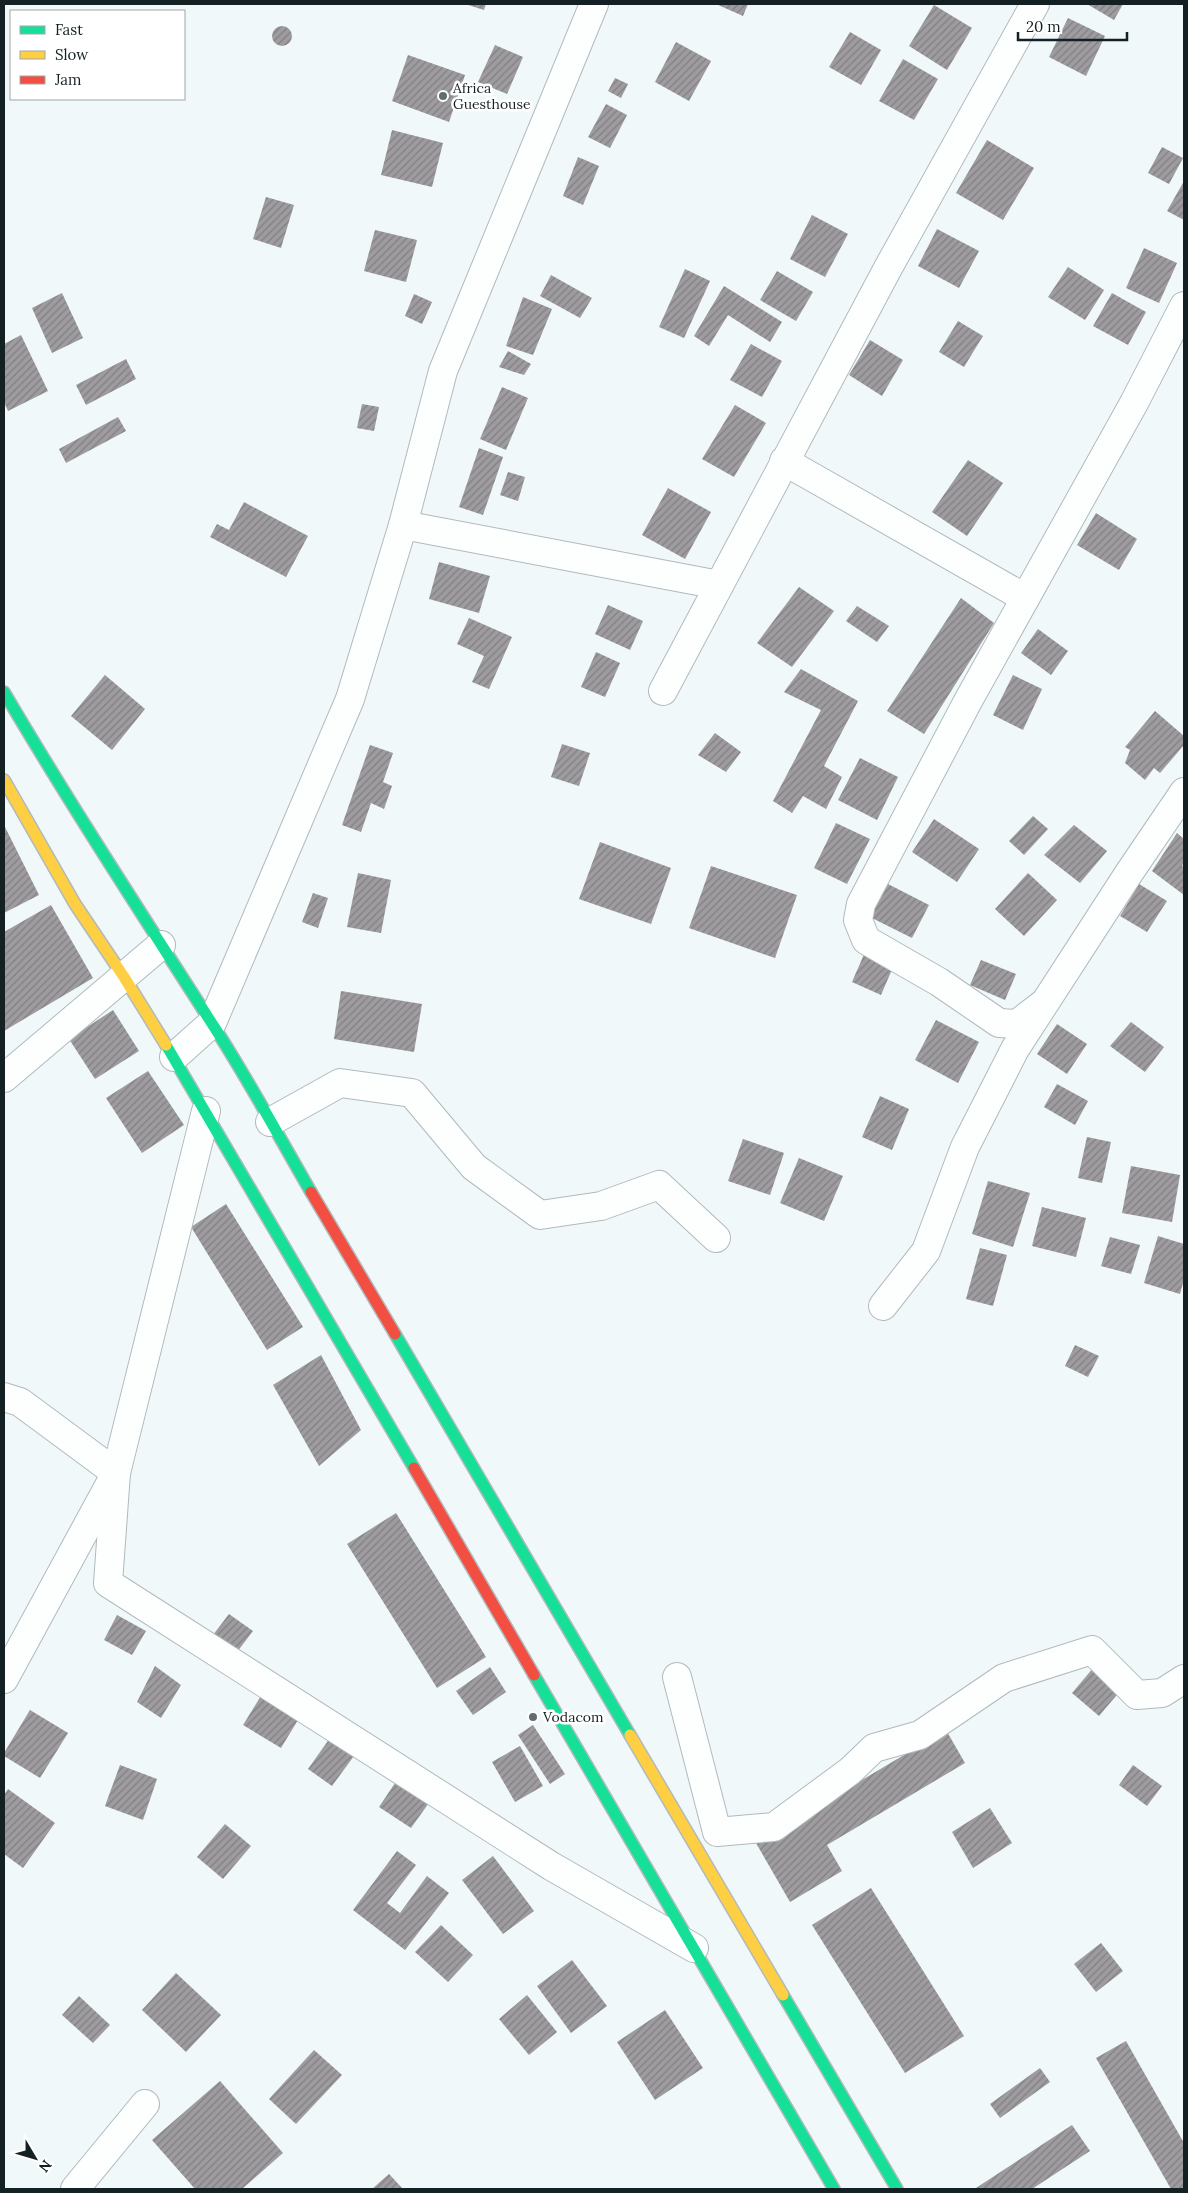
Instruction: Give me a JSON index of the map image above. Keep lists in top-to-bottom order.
{
  "places": ["Africa Guesthouse", "Vodacom"],
  "legend": ["Fast", "Slow", "Jam"],
  "scale_bar": "20 m",
  "north": "bottom right"
}
